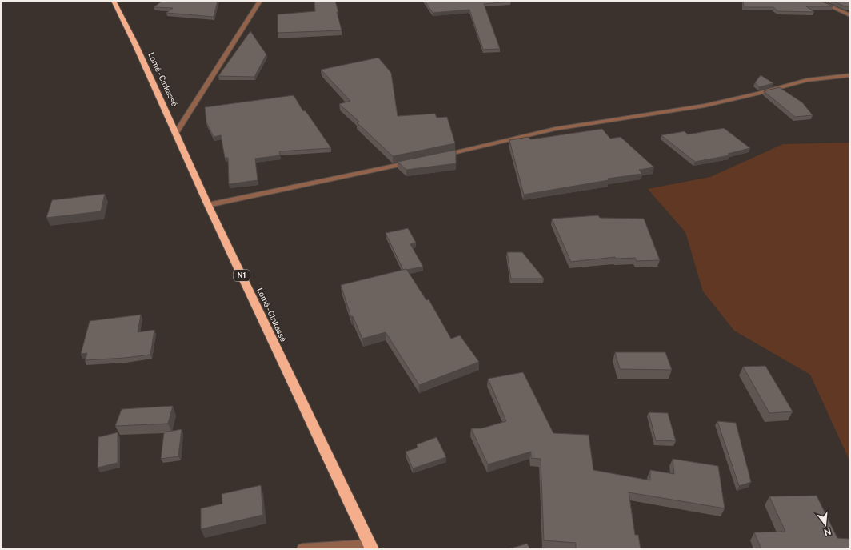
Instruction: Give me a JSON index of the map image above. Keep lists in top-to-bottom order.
{
  "streets": {
    "highway": ["Lomé - Cinkassé", "N1"]
  },
  "north": "bottom"
}
